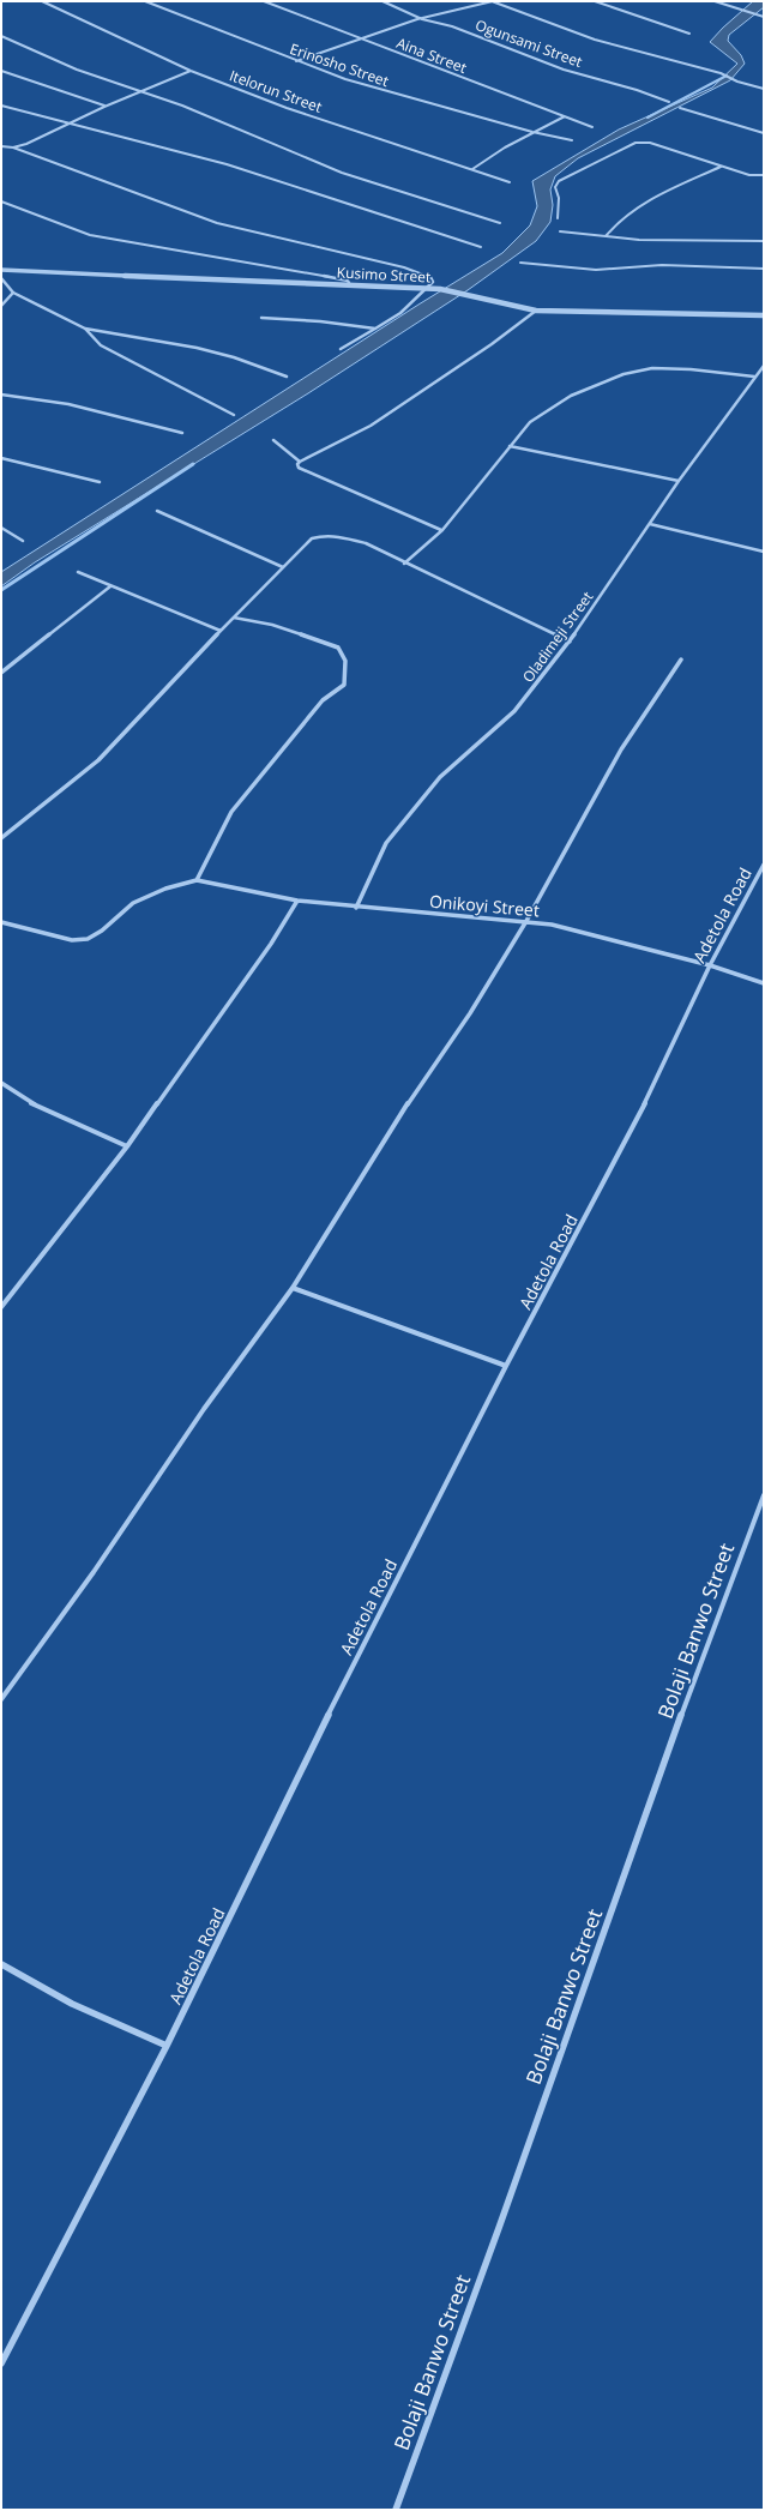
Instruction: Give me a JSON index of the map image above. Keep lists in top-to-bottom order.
{
  "streets": {
    "street": [
      "Ogunsami Street",
      "Aina Street",
      "Erinosho Street",
      "Itelorun Street",
      "Kusimo Street",
      "Oladimeji Street",
      "Onikoyi Street",
      "Adetola Road",
      "Bolaji Banwo Street"
    ]
  },
  "crossings": [
    ["Oladimeji Street", "Onikoyi Street"],
    ["Onikoyi Street", "Adetola Road"]
  ]
}
